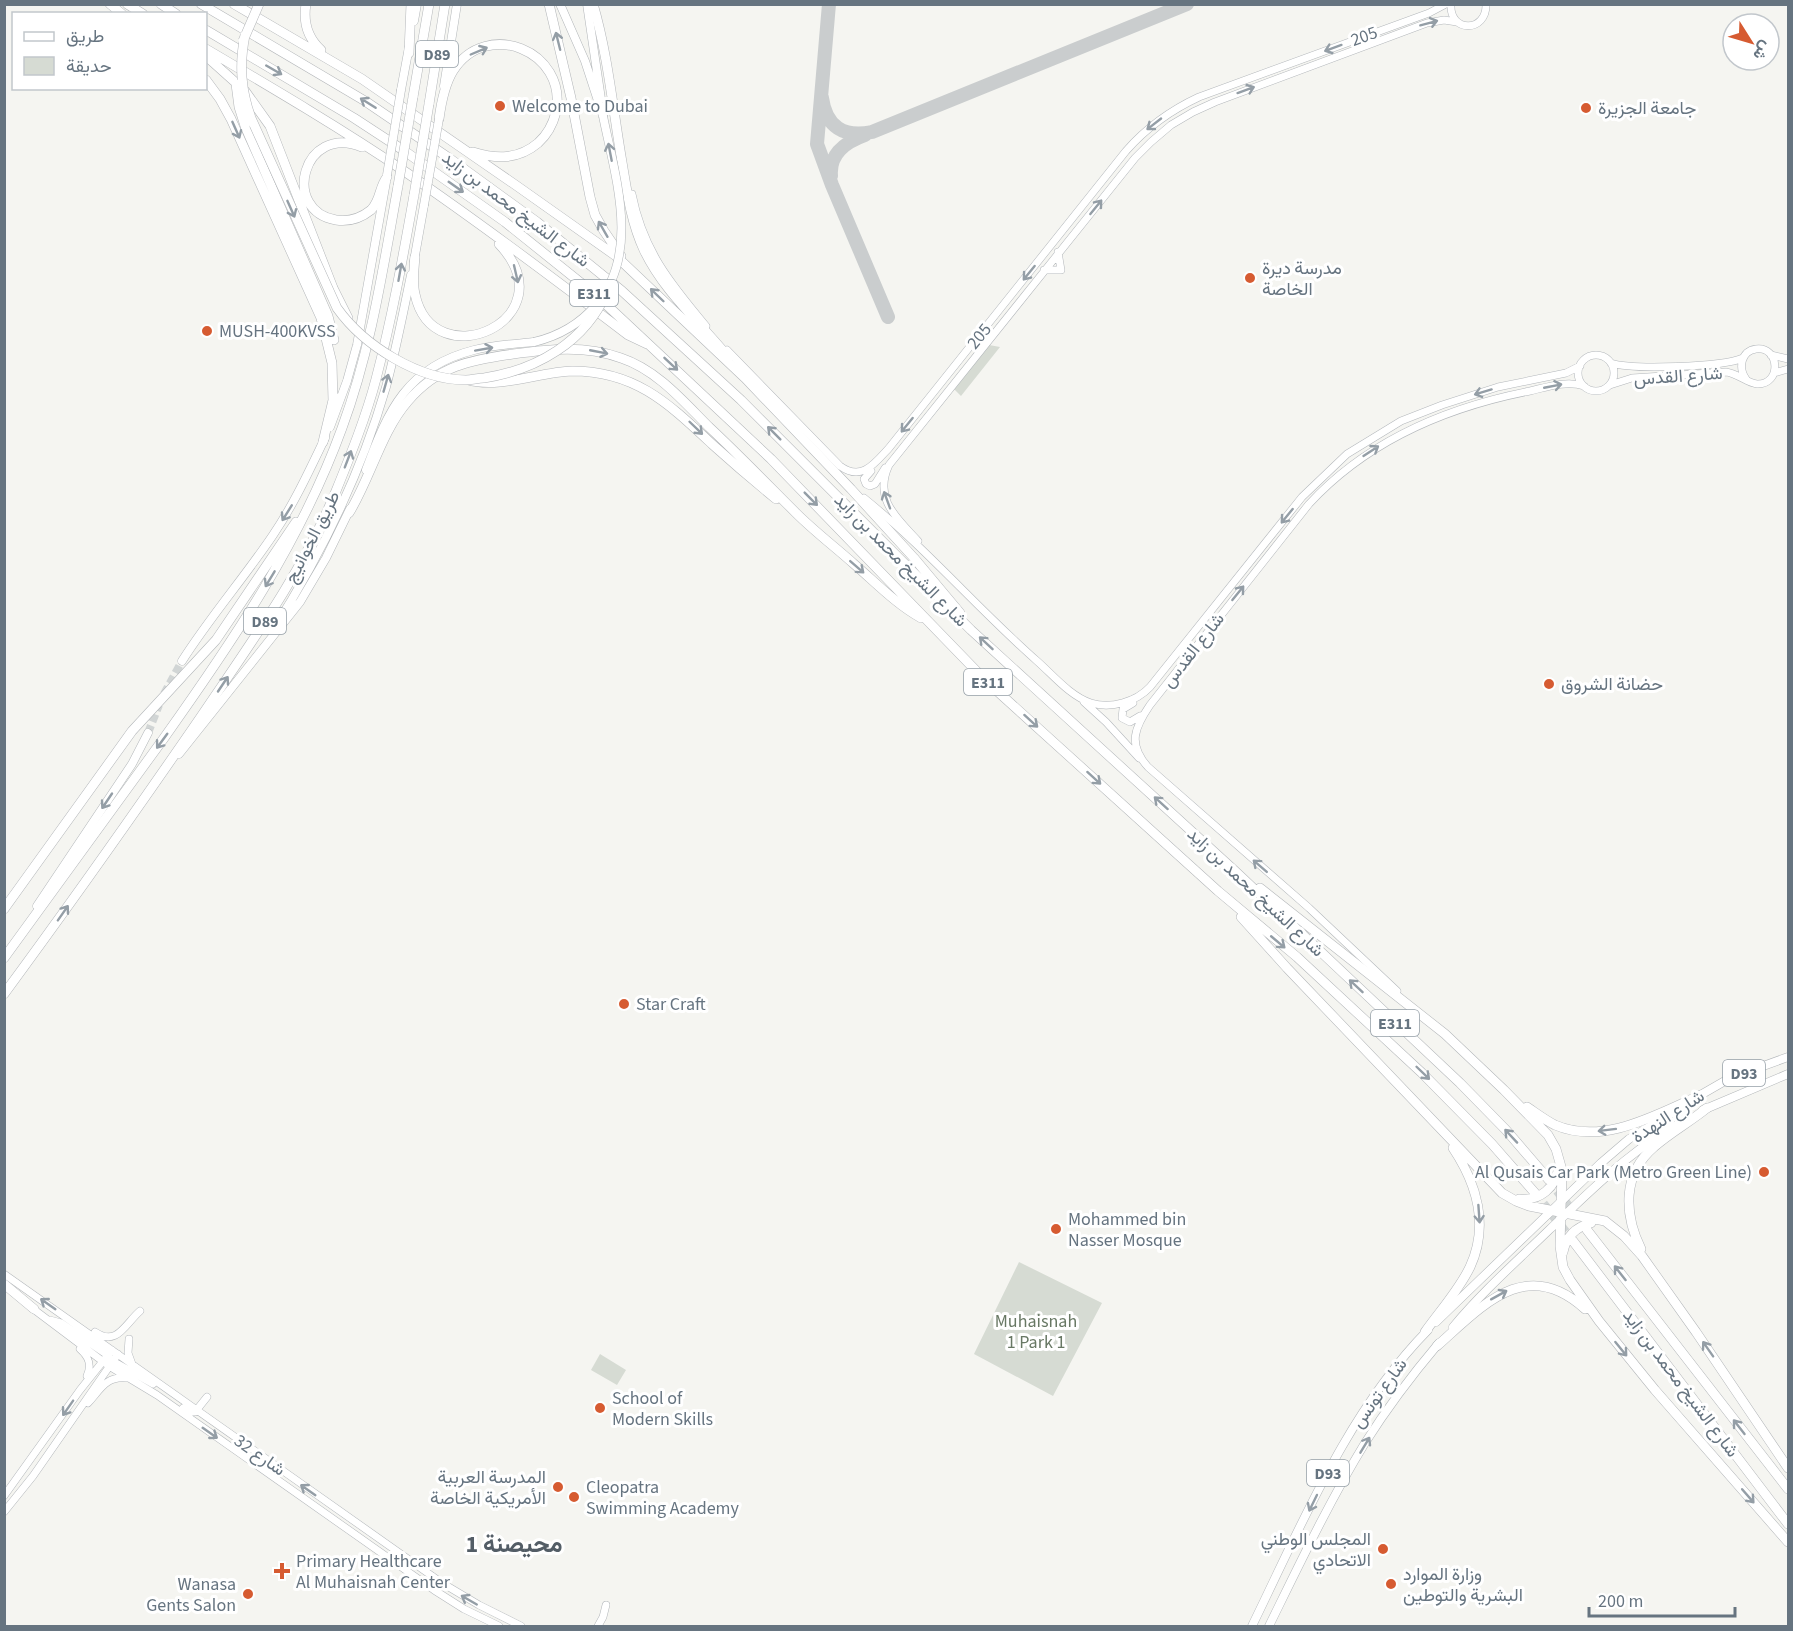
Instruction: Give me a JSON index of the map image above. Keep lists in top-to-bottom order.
{
  "streets": {
    "highway": [
      "D89",
      "شارع الشيخ محمد بن زايد",
      "E311",
      "طريق الخوانيج"
    ],
    "main road": ["D93", "شارع النهدة", "شارع تونس"],
    "street": ["205", "شارع القدس", "شارع 32"]
  },
  "crossings": [
    ["205", "شارع القدس"],
    ["شارع النهدة", "شارع تونس"]
  ],
  "districts": ["محيصنة 1"],
  "parks": ["Muhaisnah 1 Park 1"],
  "places": {
    "other": [
      "Welcome to Dubai",
      "جامعة الجزيرة",
      "مدرسة ديرة الخاصة",
      "MUSH-400KVSS",
      "حضانة الشروق",
      "Star Craft",
      "Al Qusais Car Park (Metro Green Line)",
      "Mohammed bin Nasser Mosque",
      "School of Modern Skills",
      "المدرسة العربية الأمريكية الخاصة",
      "Cleopatra Swimming Academy",
      "المجلس الوطني الاتحادي",
      "وزارة الموارد البشرية والتوطين",
      "Wanasa Gents Salon"
    ],
    "health": ["Primary Healthcare Al Muhaisnah Center"]
  },
  "legend": ["طريق", "حديقة"],
  "scale_bar": "200 m",
  "north": "bottom right"
}
